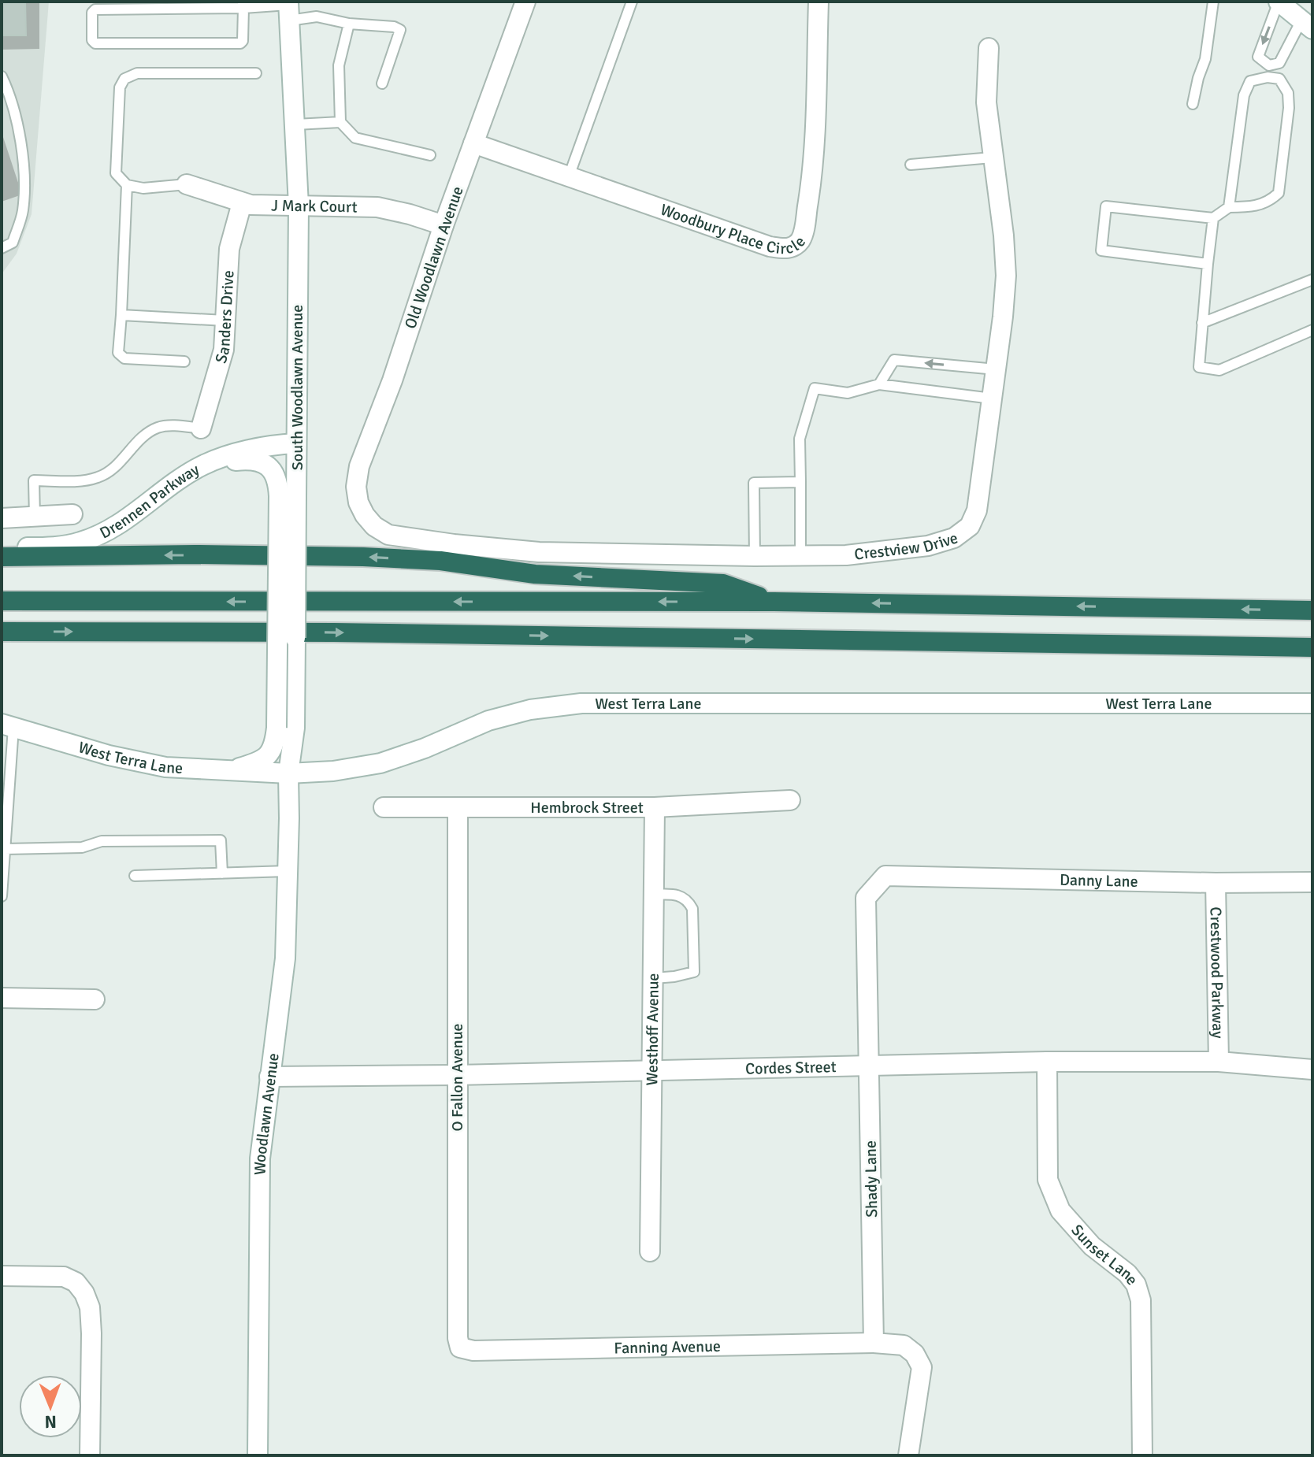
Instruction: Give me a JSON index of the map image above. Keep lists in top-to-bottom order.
{
  "streets": {
    "street": [
      "J Mark Court",
      "Woodbury Place Circle",
      "Old Woodlawn Avenue",
      "Sanders Drive",
      "South Woodlawn Avenue",
      "Drennen Parkway",
      "Crestview Drive",
      "West Terra Lane",
      "Hembrock Street",
      "Danny Lane",
      "Crestwood Parkway",
      "Westhoff Avenue",
      "Cordes Street",
      "O Fallon Avenue",
      "Woodlawn Avenue",
      "Shady Lane",
      "Sunset Lane",
      "Fanning Avenue"
    ]
  },
  "crossings": [
    ["J Mark Court", "Old Woodlawn Avenue"],
    ["J Mark Court", "Sanders Drive"],
    ["J Mark Court", "South Woodlawn Avenue"],
    ["Woodbury Place Circle", "Old Woodlawn Avenue"],
    ["Old Woodlawn Avenue", "Crestview Drive"],
    ["South Woodlawn Avenue", "Drennen Parkway"],
    ["South Woodlawn Avenue", "West Terra Lane"],
    ["South Woodlawn Avenue", "Woodlawn Avenue"],
    ["West Terra Lane", "Woodlawn Avenue"],
    ["Hembrock Street", "Westhoff Avenue"],
    ["Hembrock Street", "O Fallon Avenue"],
    ["Danny Lane", "Crestwood Parkway"],
    ["Danny Lane", "Shady Lane"],
    ["Crestwood Parkway", "Cordes Street"],
    ["Westhoff Avenue", "Cordes Street"],
    ["Cordes Street", "O Fallon Avenue"],
    ["Cordes Street", "Woodlawn Avenue"],
    ["Cordes Street", "Shady Lane"],
    ["Cordes Street", "Sunset Lane"],
    ["O Fallon Avenue", "Fanning Avenue"],
    ["Shady Lane", "Fanning Avenue"]
  ],
  "north": "bottom"
}
